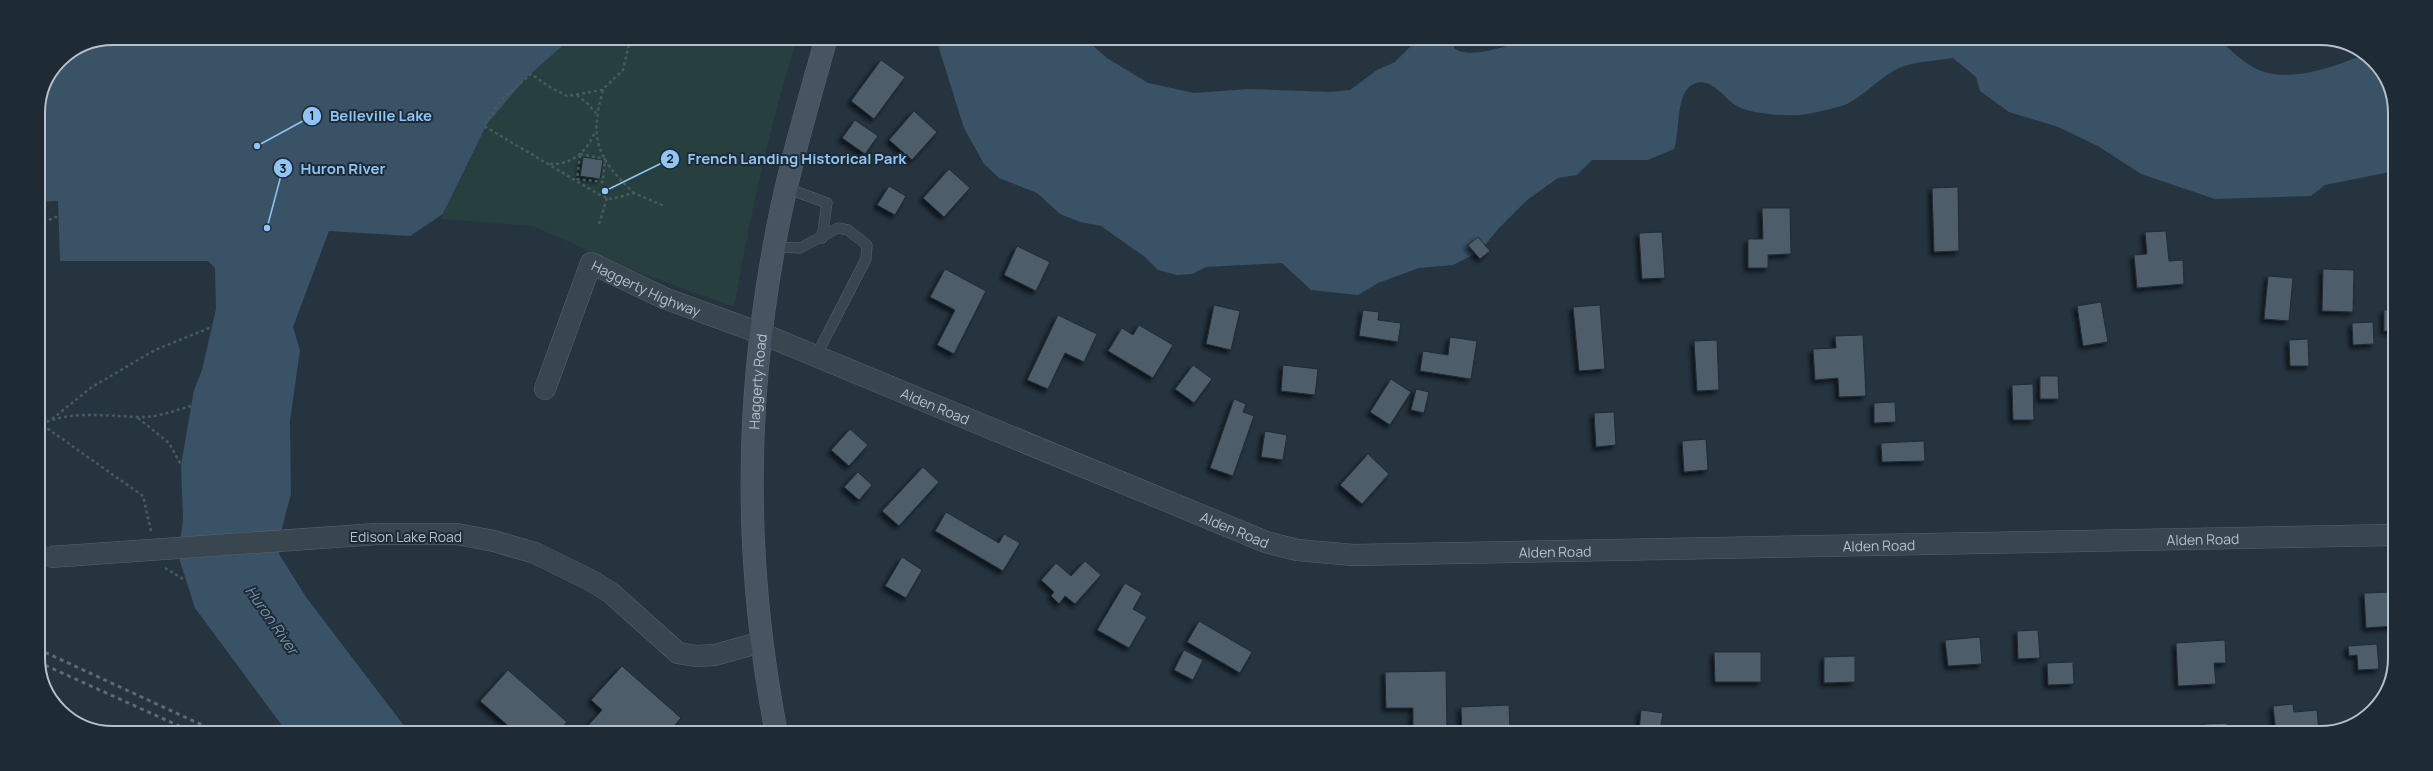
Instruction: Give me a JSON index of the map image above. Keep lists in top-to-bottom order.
{
  "streets": {
    "main road": ["Haggerty Road"],
    "street": ["Haggerty Highway", "Alden Road", "Edison Lake Road"]
  },
  "crossings": [
    ["Haggerty Highway", "Haggerty Road"],
    ["Haggerty Highway", "Alden Road"],
    ["Haggerty Road", "Alden Road"],
    ["Haggerty Road", "Edison Lake Road"]
  ],
  "water": ["Huron River"],
  "places": ["Belleville Lake", "French Landing Historical Park", "Huron River"]
}
